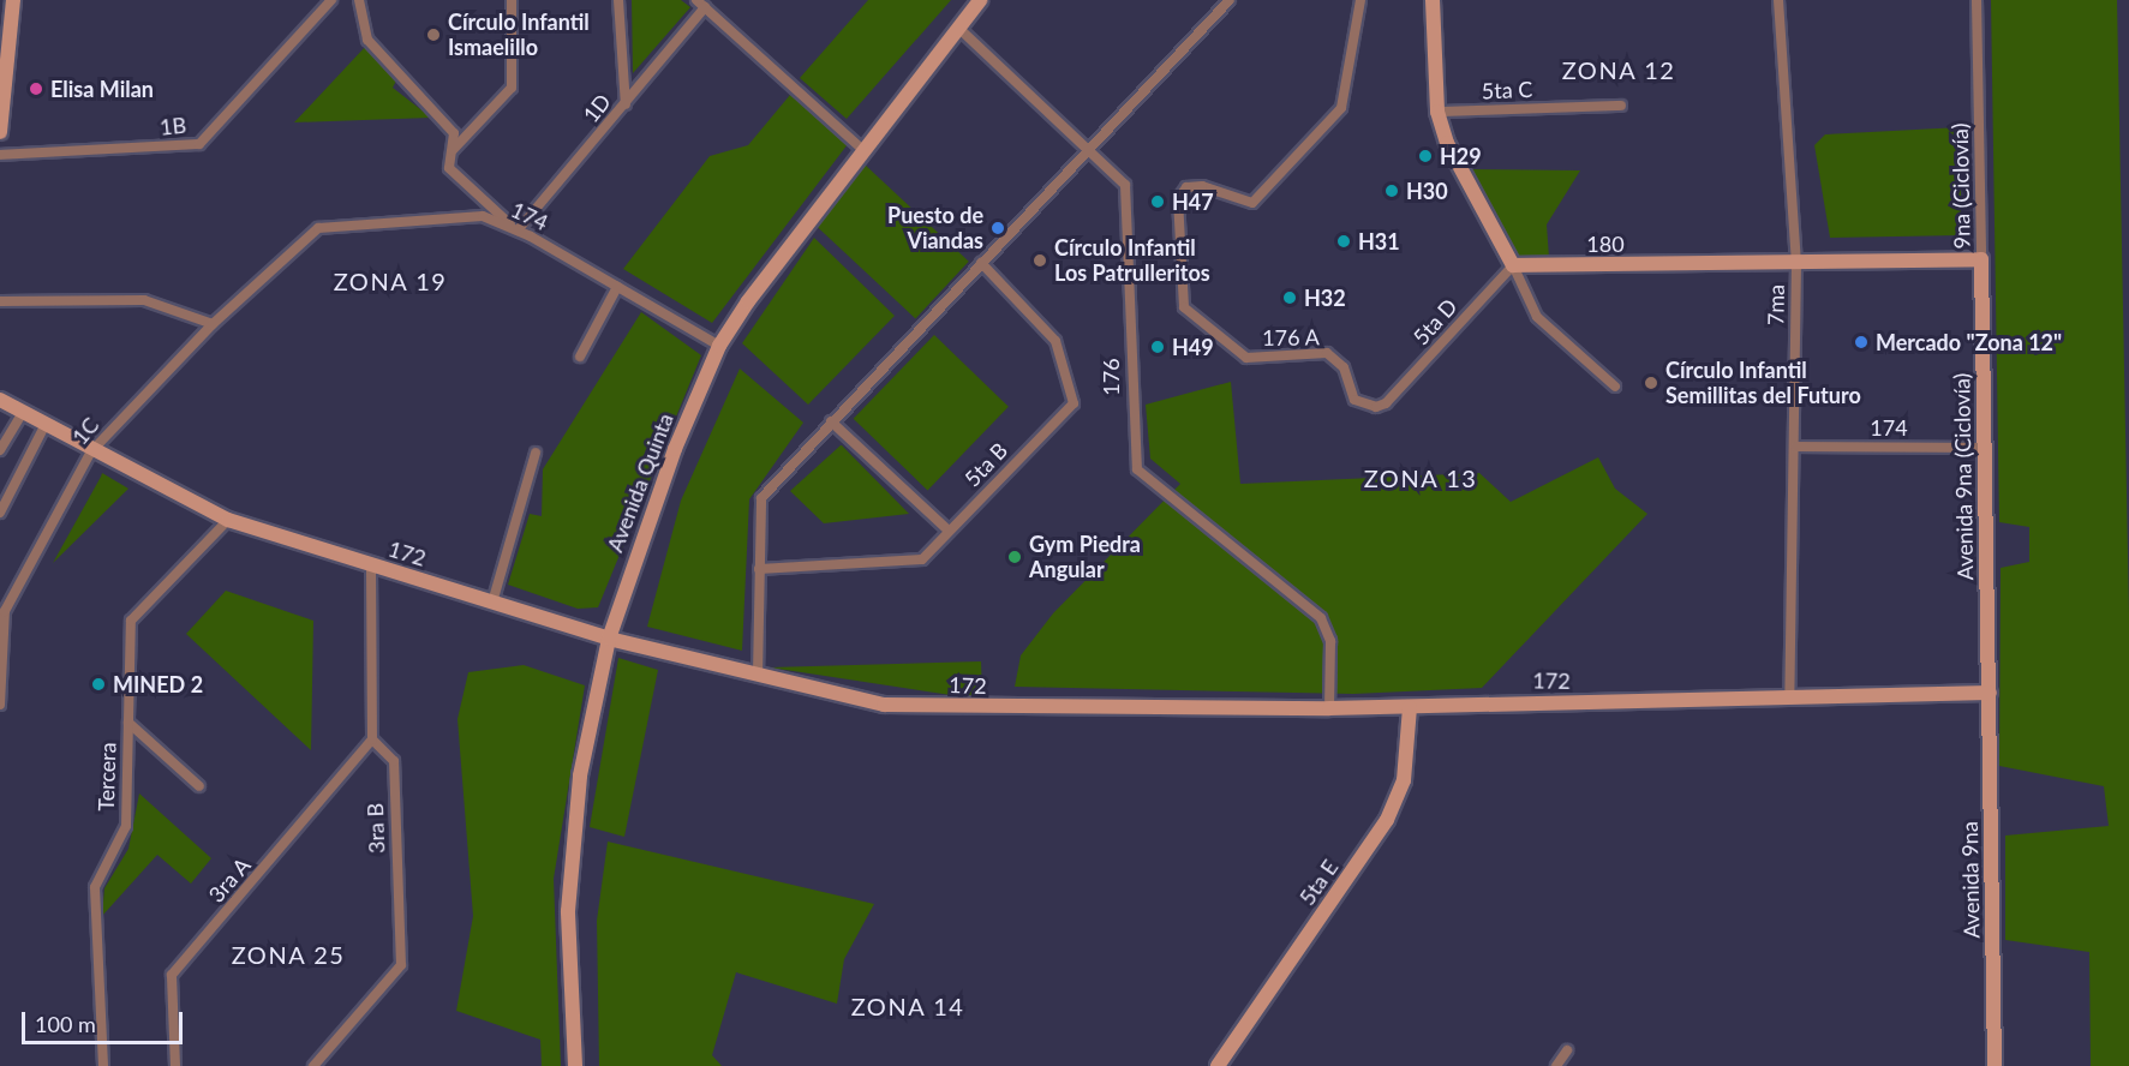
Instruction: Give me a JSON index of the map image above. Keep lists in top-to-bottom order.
{
  "streets": {
    "street": [
      "5ta C",
      "1D",
      "1B",
      "9na (Ciclovía)",
      "174",
      "180",
      "7ma",
      "5ta D",
      "176 A",
      "176",
      "1C",
      "5ta B",
      "Avenida 9na (Ciclovía)",
      "Avenida Quinta",
      "172",
      "Tercera",
      "3ra B",
      "3ra A",
      "Avenida 9na",
      "5ta E"
    ]
  },
  "crossings": [
    ["1D", "174"],
    ["9na (Ciclovía)", "180"],
    ["9na (Ciclovía)", "Avenida 9na (Ciclovía)"],
    ["174", "7ma"],
    ["174", "1C"],
    ["174", "Avenida 9na (Ciclovía)"],
    ["174", "Avenida Quinta"],
    ["180", "7ma"],
    ["180", "5ta D"],
    ["180", "Avenida 9na (Ciclovía)"],
    ["7ma", "172"],
    ["5ta D", "176 A"],
    ["176", "Avenida Quinta"],
    ["176", "172"],
    ["1C", "172"],
    ["Avenida 9na (Ciclovía)", "172"],
    ["Avenida 9na (Ciclovía)", "Avenida 9na"],
    ["Avenida Quinta", "172"],
    ["172", "Tercera"],
    ["172", "Avenida 9na"],
    ["172", "5ta E"],
    ["3ra B", "3ra A"]
  ],
  "districts": [
    "ZONA 12",
    "ZONA 19",
    "ZONA 13",
    "ZONA 25",
    "ZONA 14"
  ],
  "places": [
    "Círculo Infantil Ismaelillo",
    "Elisa Milan",
    "H29",
    "H30",
    "H47",
    "Puesto de Viandas",
    "H31",
    "Círculo Infantil Los Patrulleritos",
    "H32",
    "Mercado \"Zona 12\"",
    "H49",
    "Círculo Infantil Semillitas del Futuro",
    "Gym Piedra Angular",
    "MINED 2"
  ],
  "scale_bar": "100 m"
}
